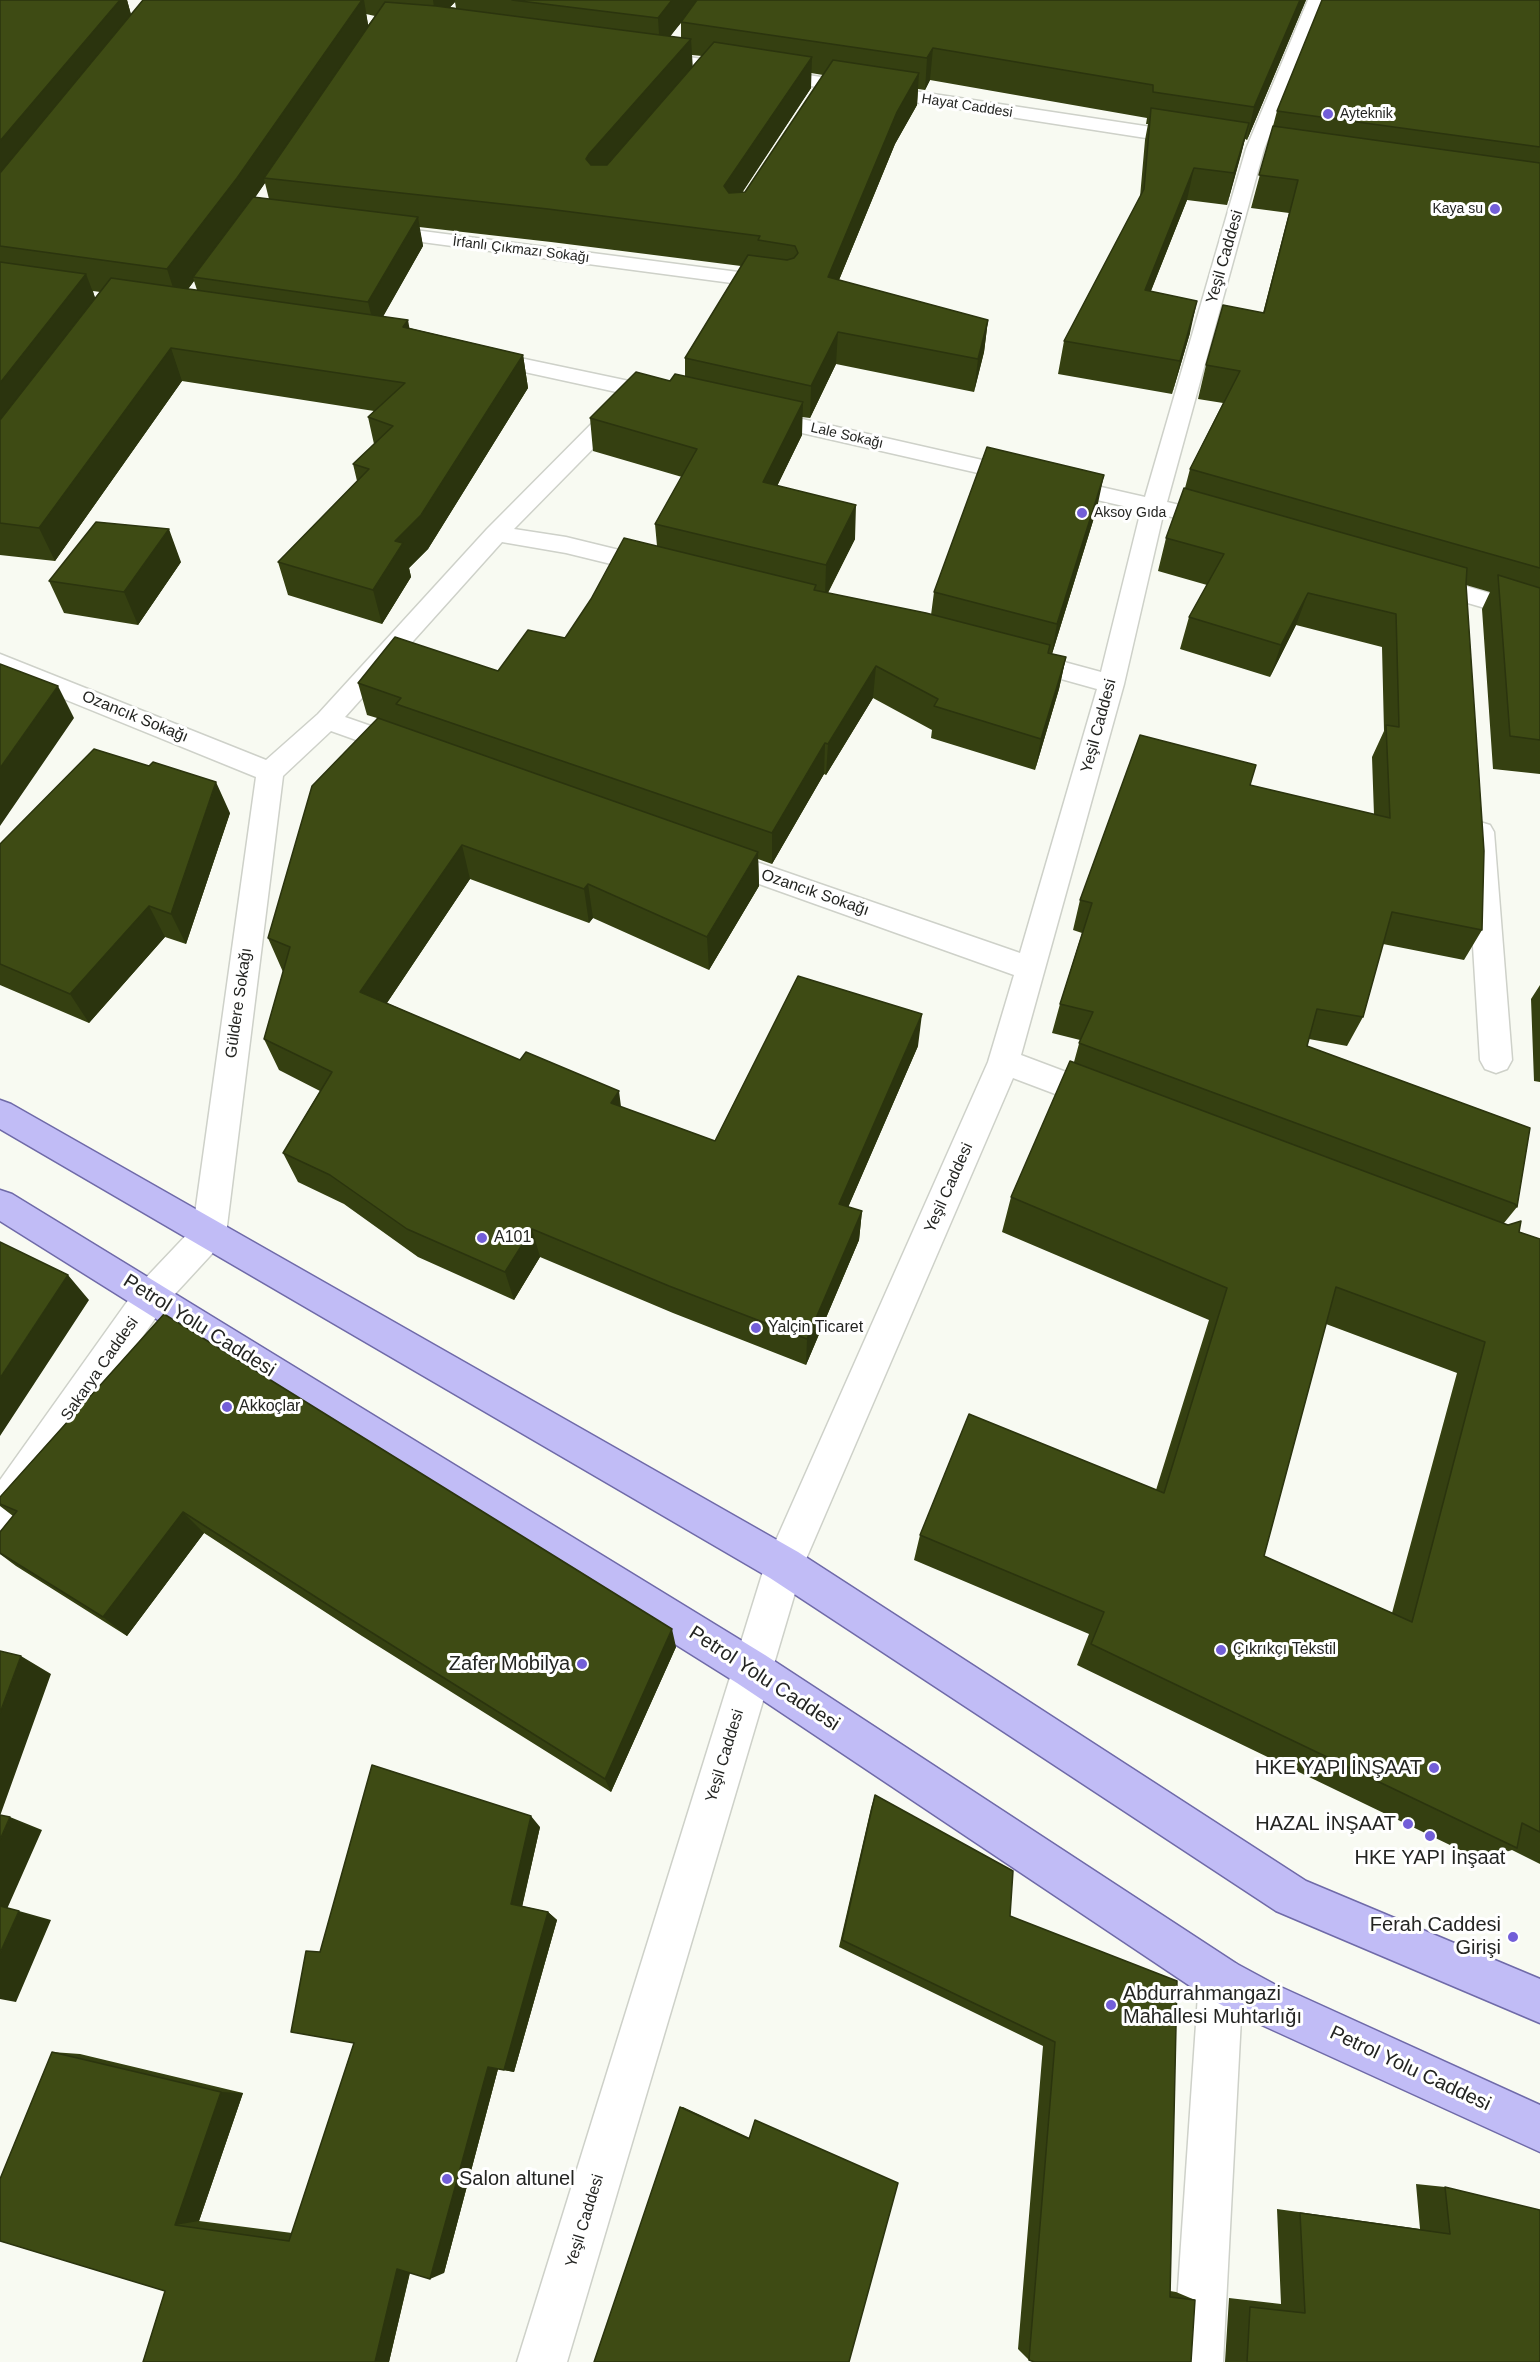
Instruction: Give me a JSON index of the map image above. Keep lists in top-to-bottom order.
{
  "streets": {
    "main road": ["Petrol Yolu Caddesi"],
    "street": [
      "Hayat Caddesi",
      "İrfanlı Çıkmazı Sokağı",
      "Yeşil Caddesi",
      "Lale Sokağı",
      "Ozancık Sokağı",
      "Güldere Sokağı",
      "Sakarya Caddesi"
    ]
  },
  "crossings": [
    ["Yeşil Caddesi", "Lale Sokağı"],
    ["Yeşil Caddesi", "Ozancık Sokağı"],
    ["Yeşil Caddesi", "Petrol Yolu Caddesi"],
    ["Ozancık Sokağı", "Güldere Sokağı"],
    ["Güldere Sokağı", "Sakarya Caddesi"],
    ["Petrol Yolu Caddesi", "Sakarya Caddesi"]
  ],
  "places": [
    "Ayteknik",
    "Kaya su",
    "Aksoy Gıda",
    "A101",
    "Yalçin Ticaret",
    "Akkoçlar",
    "Çıkrıkçı Tekstil",
    "Zafer Mobilya",
    "HKE YAPI İNŞAAT",
    "HAZAL İNŞAAT",
    "HKE YAPI İnşaat",
    "Ferah Caddesi Girişi",
    "Abdurrahmangazi Mahallesi Muhtarlığı",
    "Salon altunel"
  ]
}
